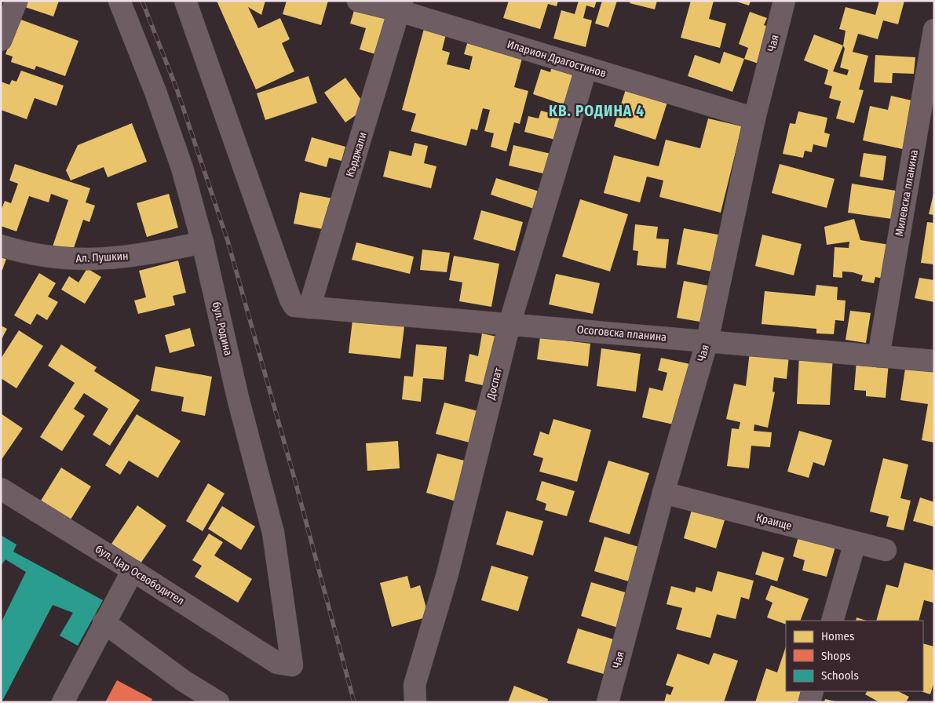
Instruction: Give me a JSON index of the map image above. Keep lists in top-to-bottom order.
{
  "streets": {
    "street": [
      "Чая",
      "Иларион Драгостинов",
      "Кърджали",
      "Милевска планина",
      "Ал. Пушкин",
      "бул. Родина",
      "Осоговска планина",
      "Доспат",
      "Краище",
      "бул. Цар Освободител"
    ]
  },
  "crossings": [
    ["Чая", "Иларион Драгостинов"],
    ["Чая", "Осоговска планина"],
    ["Чая", "Краище"],
    ["Иларион Драгостинов", "Кърджали"],
    ["Иларион Драгостинов", "Доспат"],
    ["Кърджали", "Осоговска планина"],
    ["Милевска планина", "Осоговска планина"],
    ["Ал. Пушкин", "бул. Родина"],
    ["бул. Родина", "бул. Цар Освободител"],
    ["Осоговска планина", "Доспат"]
  ],
  "districts": ["КВ. РОДИНА 4"],
  "legend": ["Homes", "Shops", "Schools"]
}
